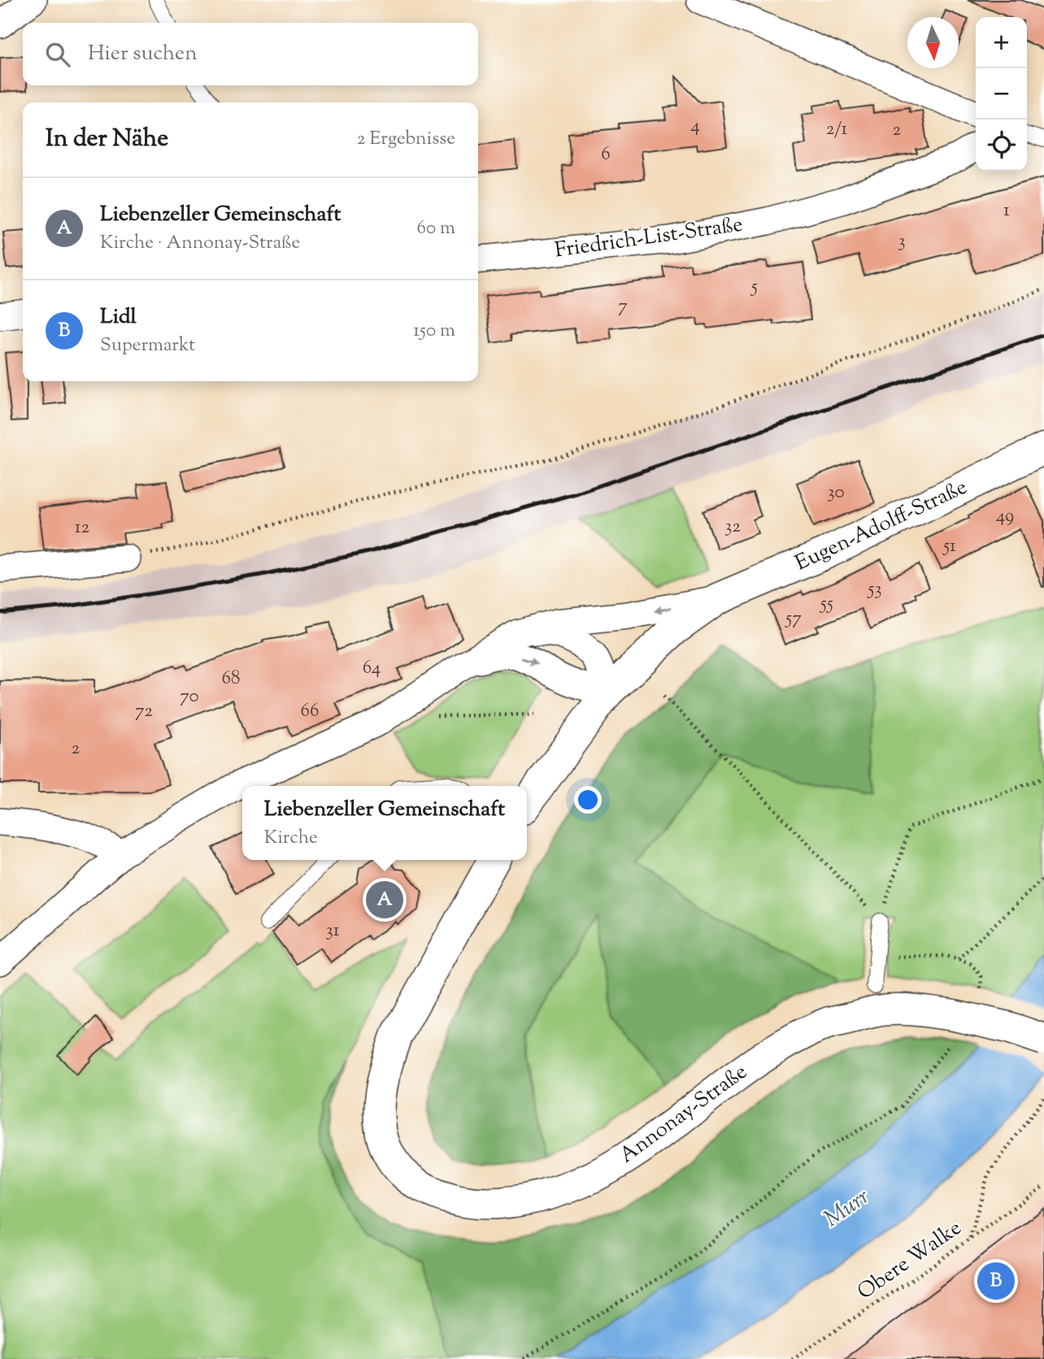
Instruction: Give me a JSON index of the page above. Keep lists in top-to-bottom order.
{
  "streets": {
    "street": ["Friedrich-List-Straße", "Eugen-Adolff-Straße", "Annonay-Straße"],
    "path": ["Obere Walke"]
  },
  "water": ["Murr"],
  "house_numbers": [
    "4",
    "2/1",
    "2",
    "6",
    "1",
    "3",
    "5",
    "7",
    "30",
    "49",
    "32",
    "12",
    "51",
    "53",
    "55",
    "57",
    "64",
    "68",
    "70",
    "72",
    "66",
    "2",
    "31"
  ],
  "north": "bottom",
  "page": {
    "map_buttons": ["+", "−"],
    "search": "Hier suchen",
    "heading": ["In der Nähe", "2 Ergebnisse"],
    "list": [
      {
        "mark": "A",
        "name": "Liebenzeller Gemeinschaft",
        "note": "Kirche · Annonay-Straße",
        "value": "60 m"
      },
      {
        "mark": "B",
        "name": "Lidl",
        "note": "Supermarkt",
        "value": "150 m"
      }
    ],
    "popup": ["Liebenzeller Gemeinschaft", "Kirche"],
    "pins": ["A", "B"]
  }
}
